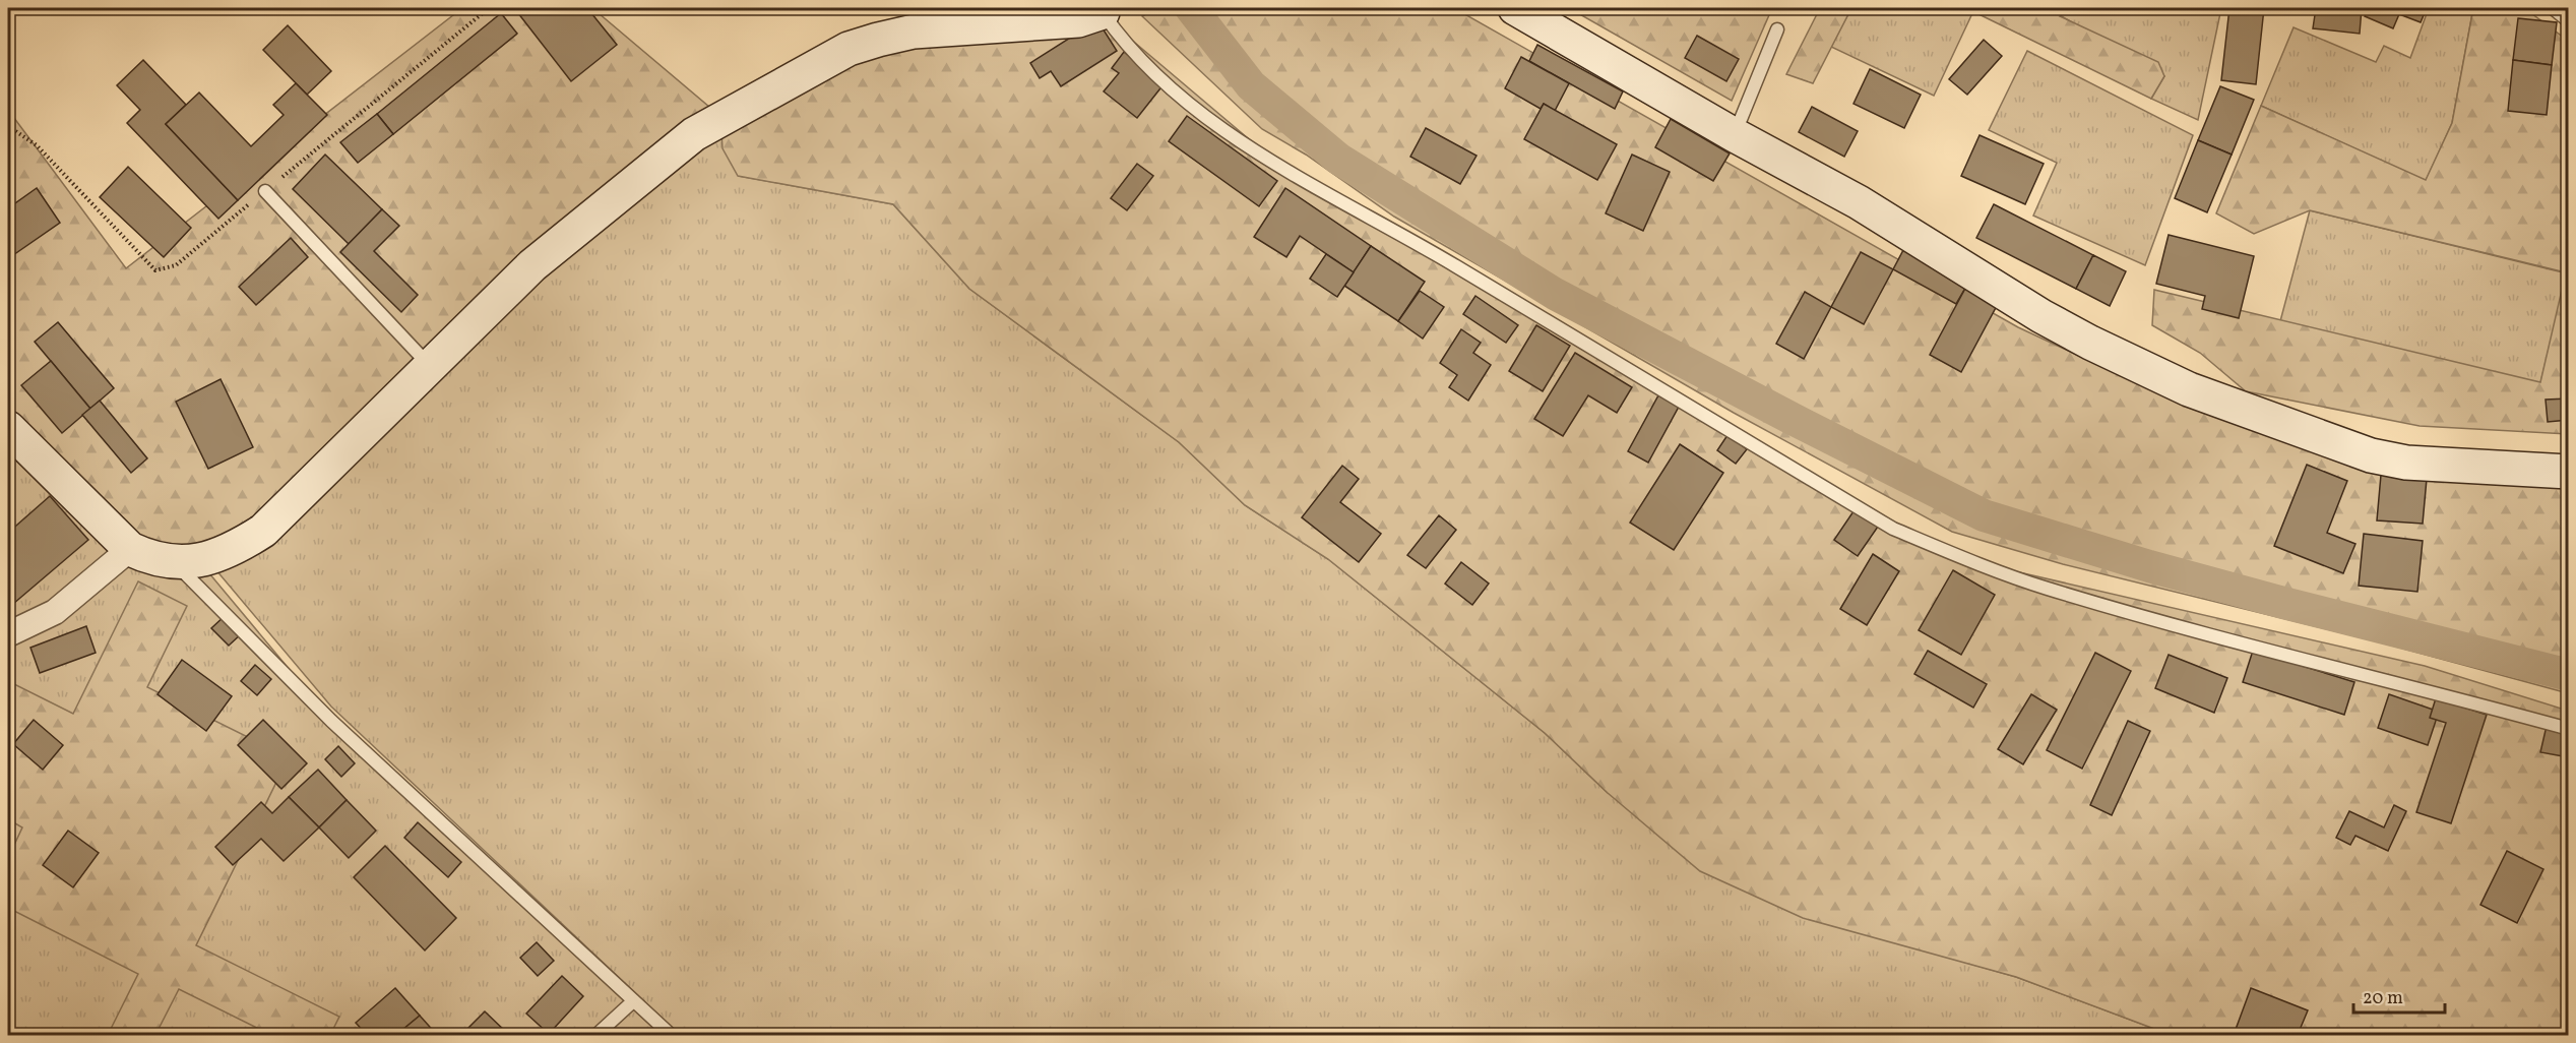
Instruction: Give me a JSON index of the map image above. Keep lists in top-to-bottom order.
{
  "scale_bar": "20 m"
}
